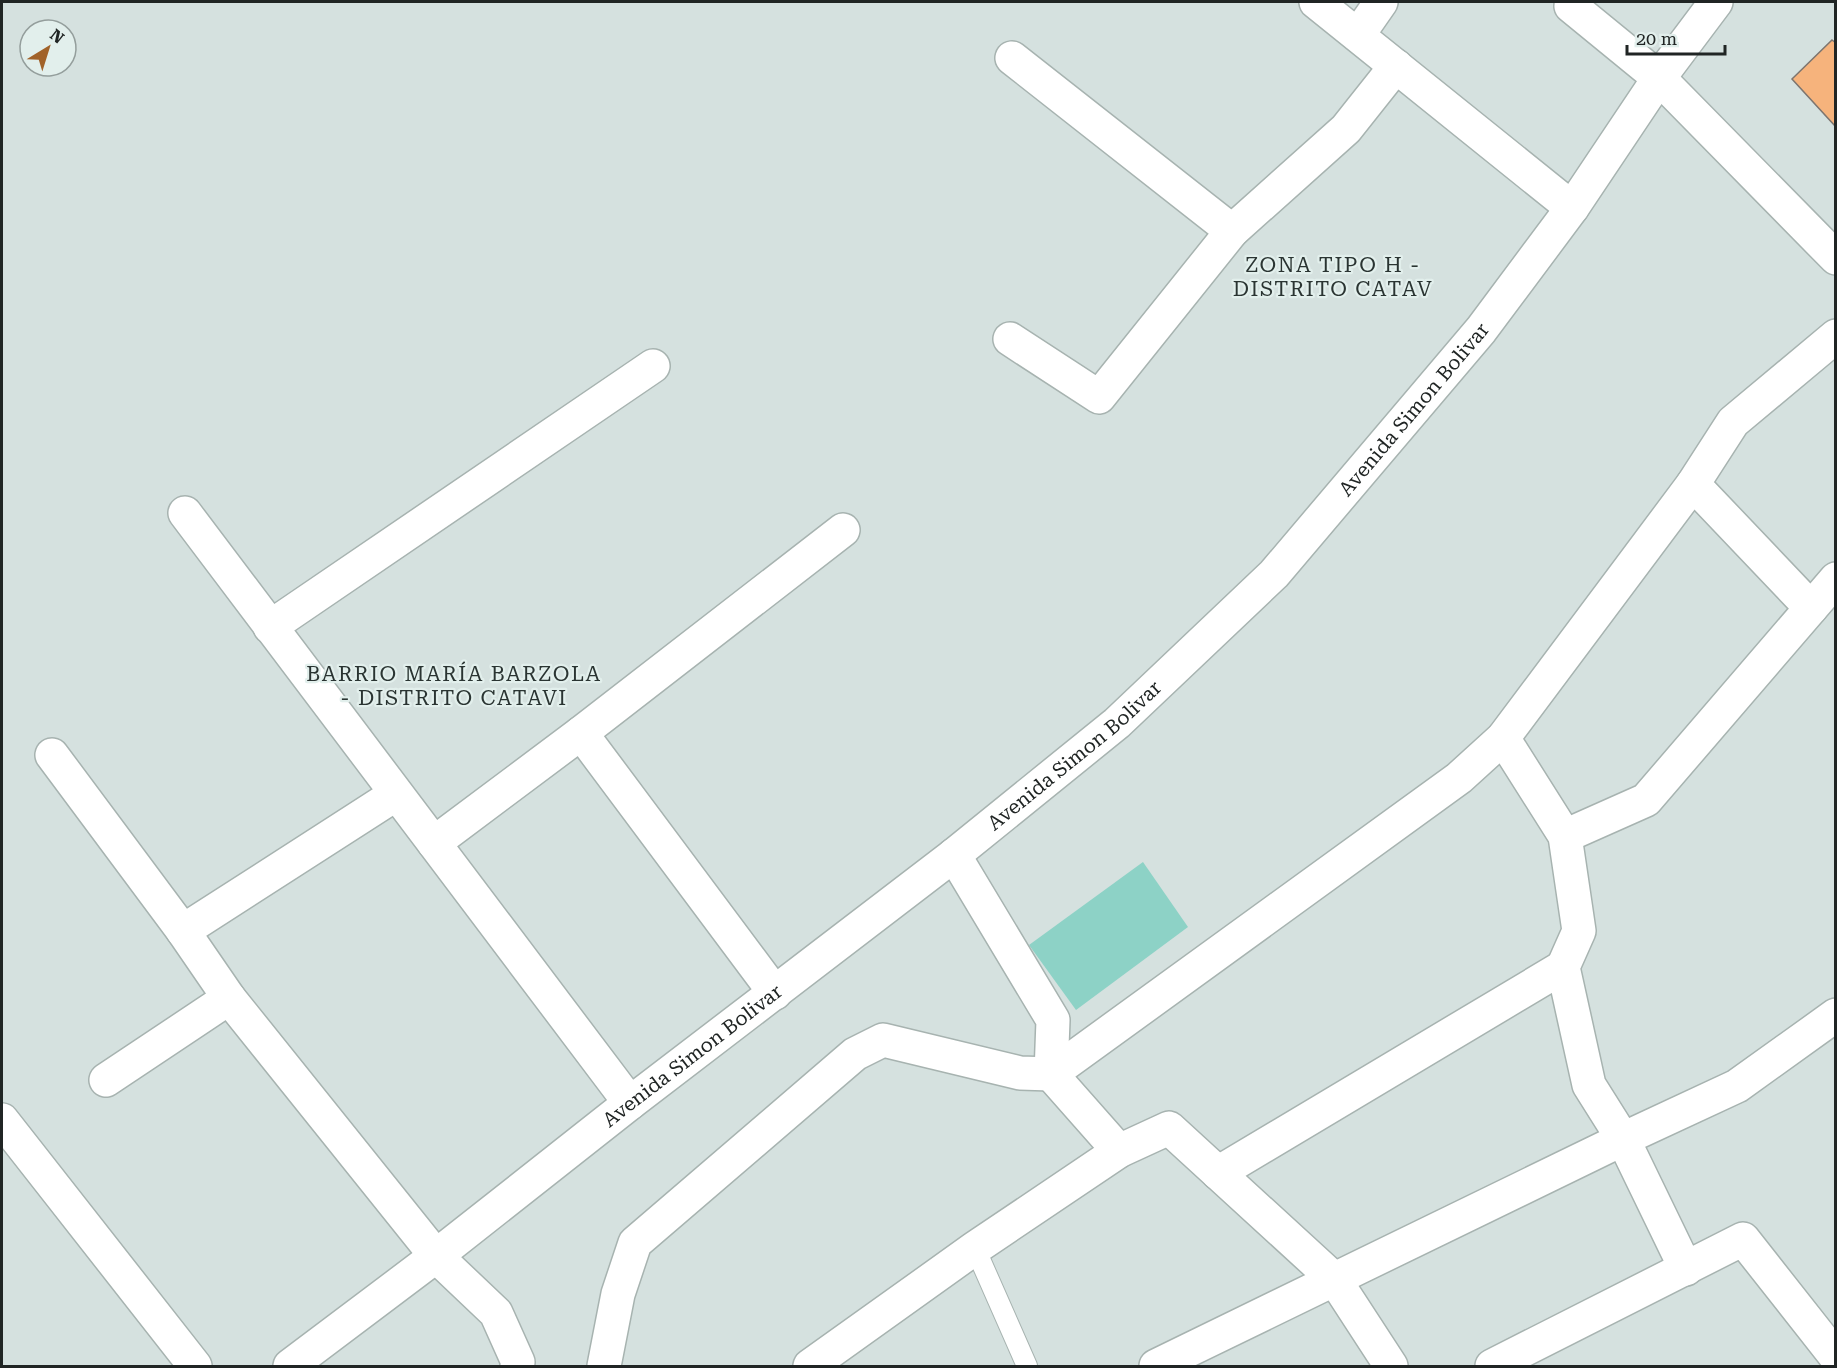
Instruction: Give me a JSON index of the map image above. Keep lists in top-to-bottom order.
{
  "streets": {
    "street": ["Avenida Simon Bolivar"]
  },
  "districts": ["ZONA TIPO H - DISTRITO CATAV", "BARRIO MARÍA BARZOLA - DISTRITO CATAVI"],
  "scale_bar": "20 m",
  "north": "top right"
}
